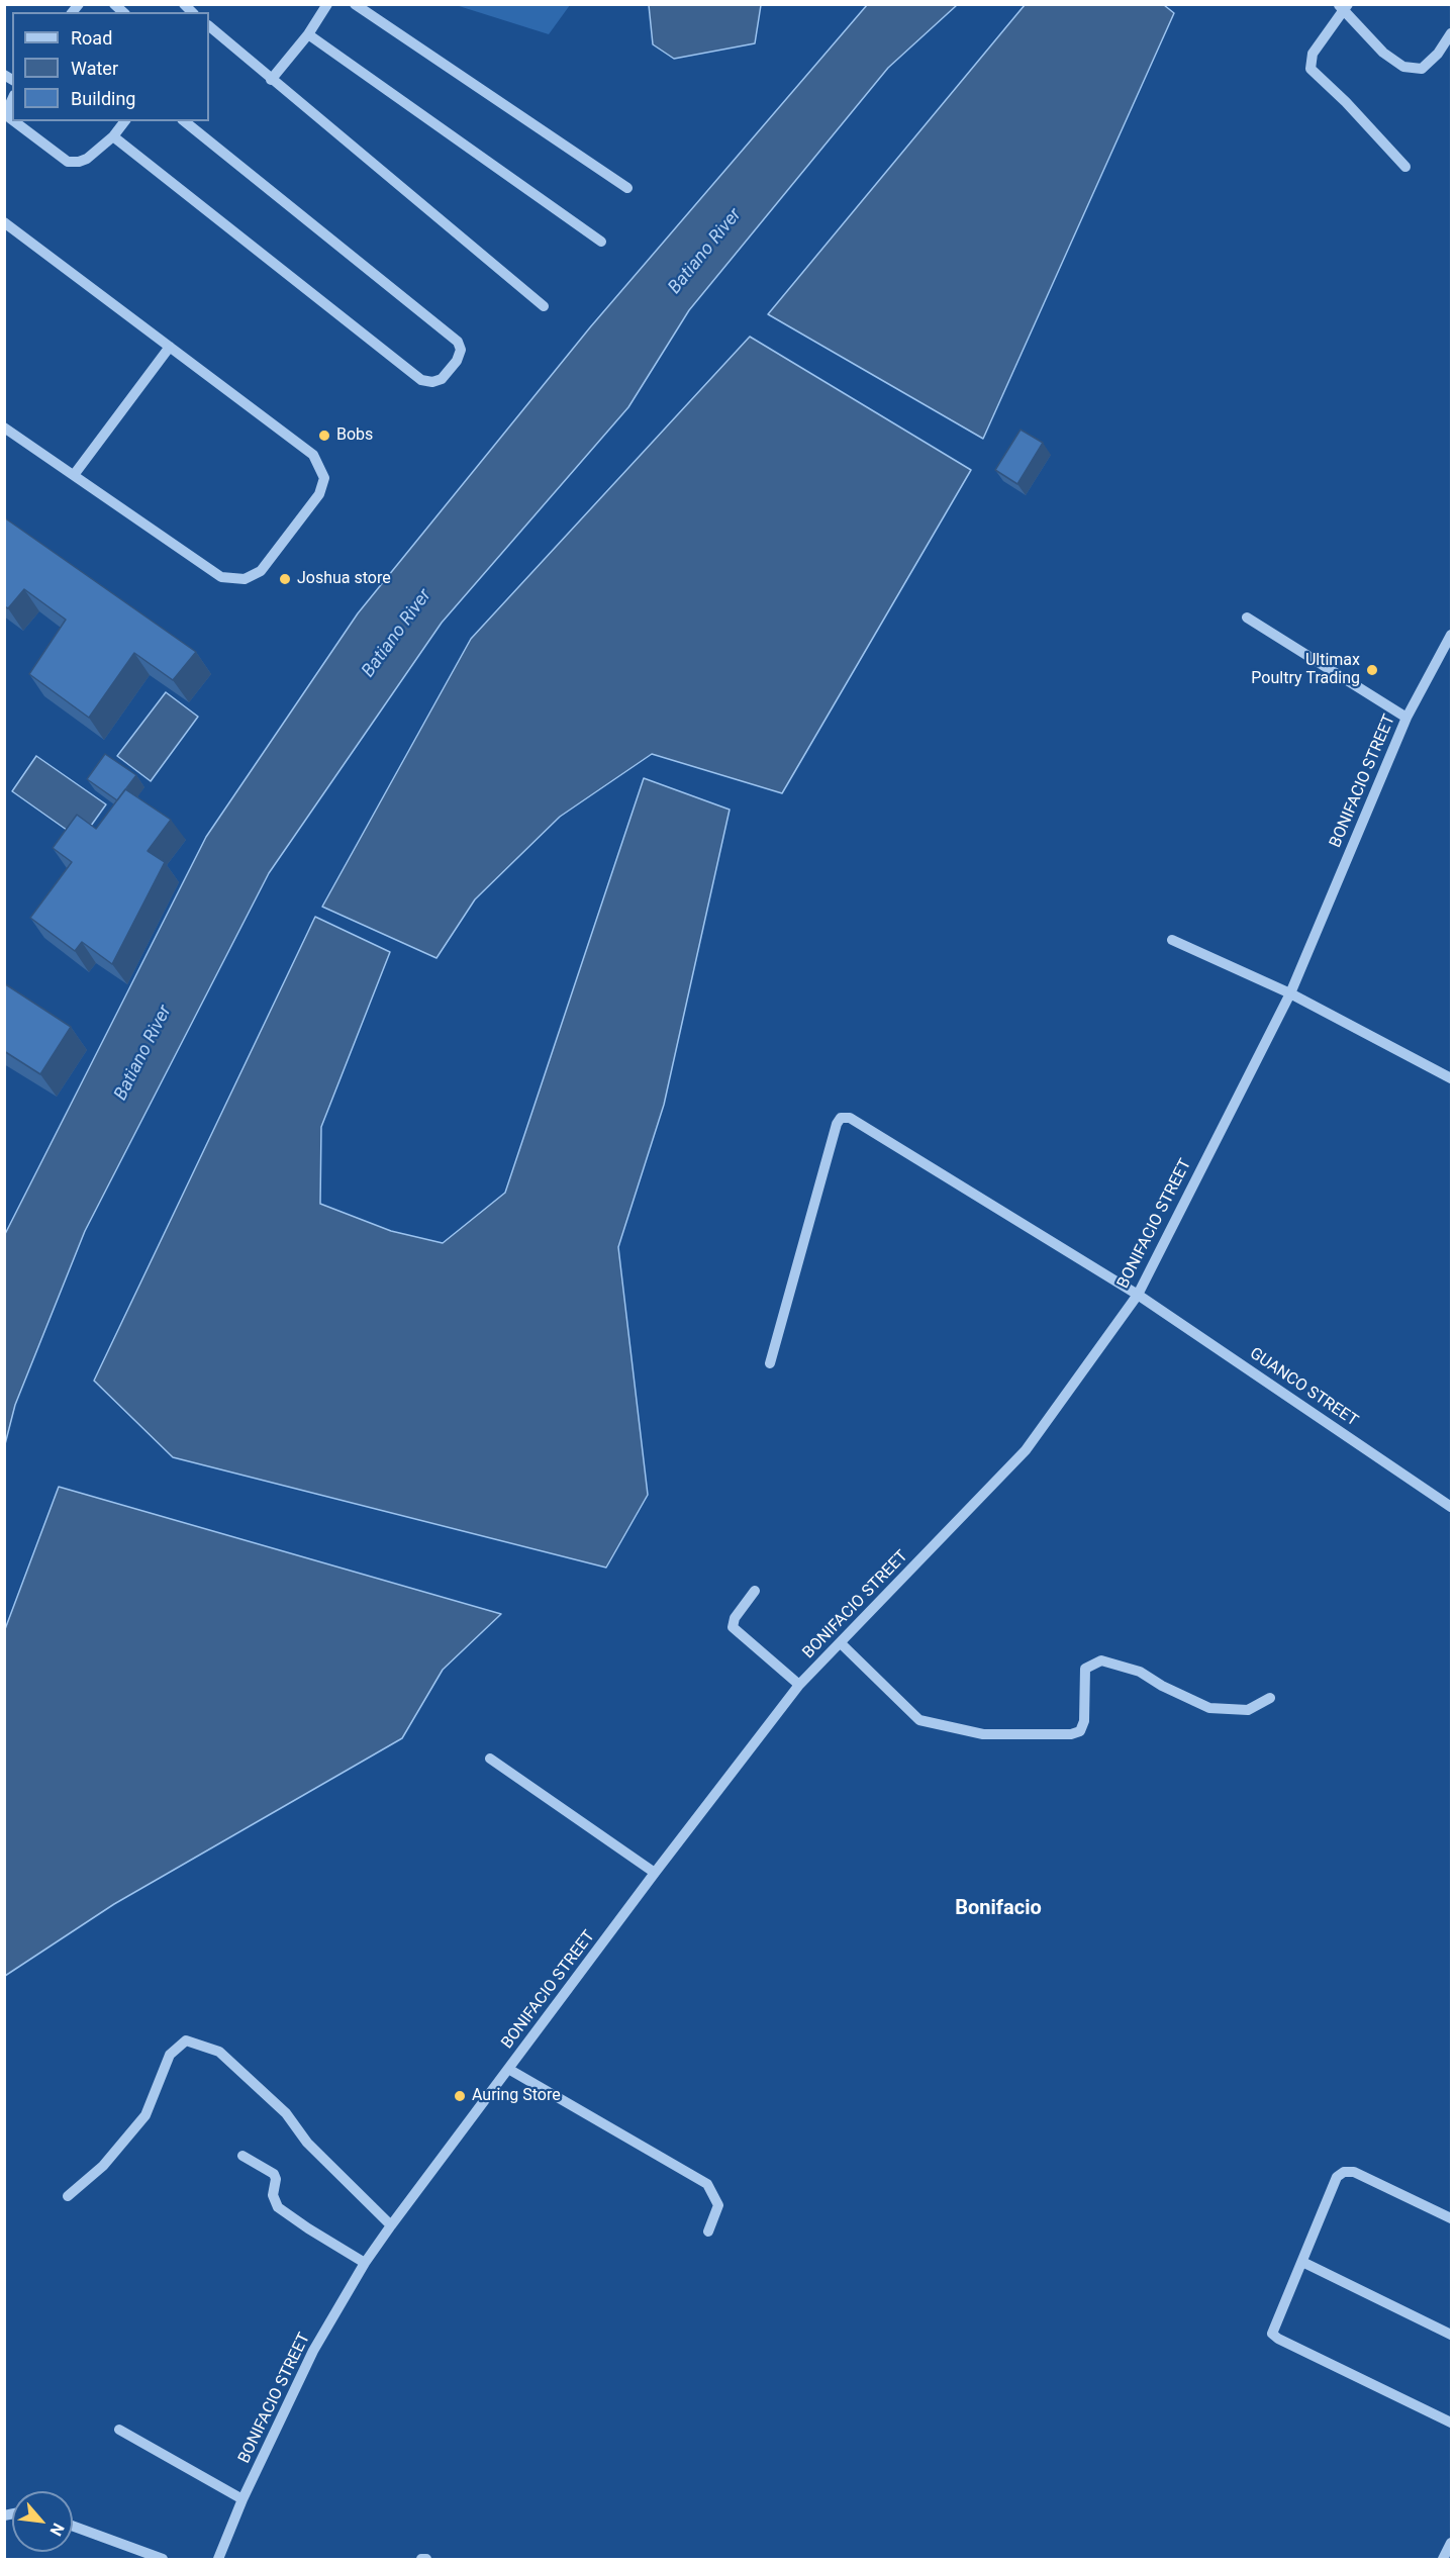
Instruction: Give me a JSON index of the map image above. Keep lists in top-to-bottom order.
{
  "streets": {
    "street": ["BONIFACIO STREET", "GUANCO STREET"]
  },
  "crossings": [
    ["BONIFACIO STREET", "GUANCO STREET"]
  ],
  "districts": ["Bonifacio"],
  "water": ["Batiano River"],
  "places": [
    "Bobs",
    "Joshua store",
    "Ultimax Poultry Trading",
    "Auring Store"
  ],
  "legend": ["Road", "Water", "Building"],
  "north": "bottom right"
}
